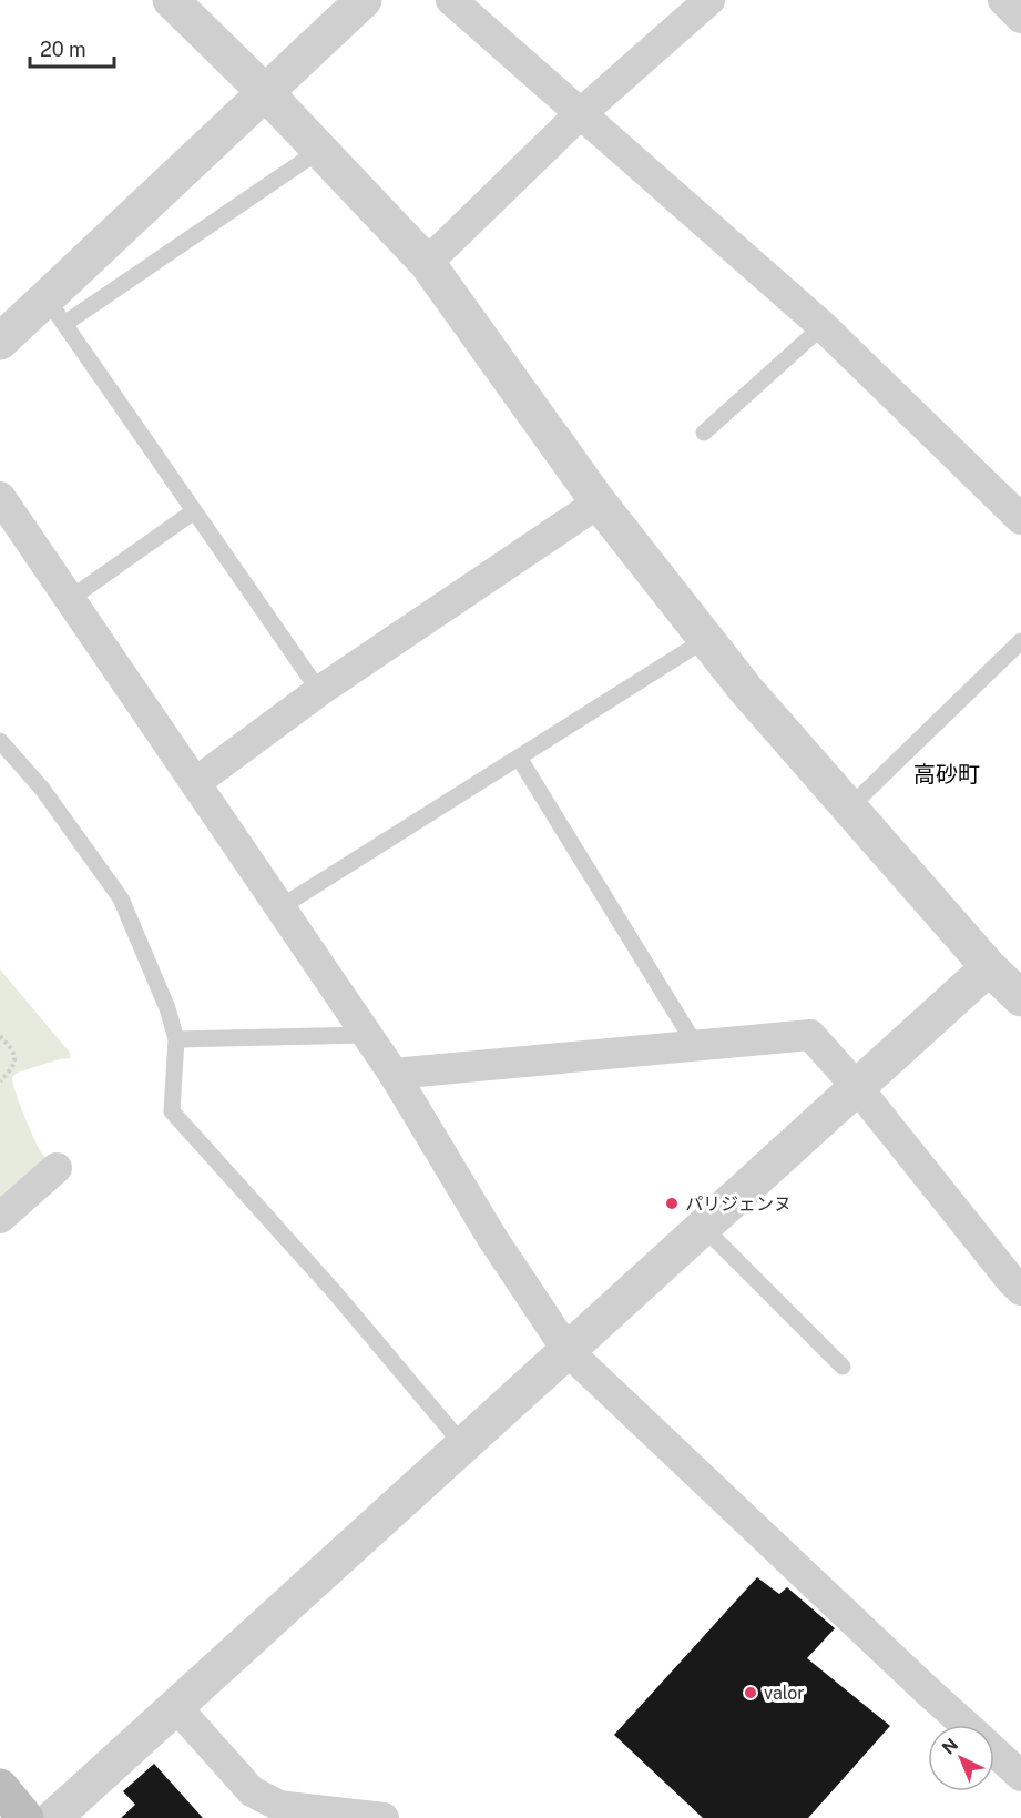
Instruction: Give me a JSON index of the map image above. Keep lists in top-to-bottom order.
{
  "districts": ["高砂町"],
  "places": ["パリジェンヌ", "valor"],
  "scale_bar": "20 m",
  "north": "top left"
}
